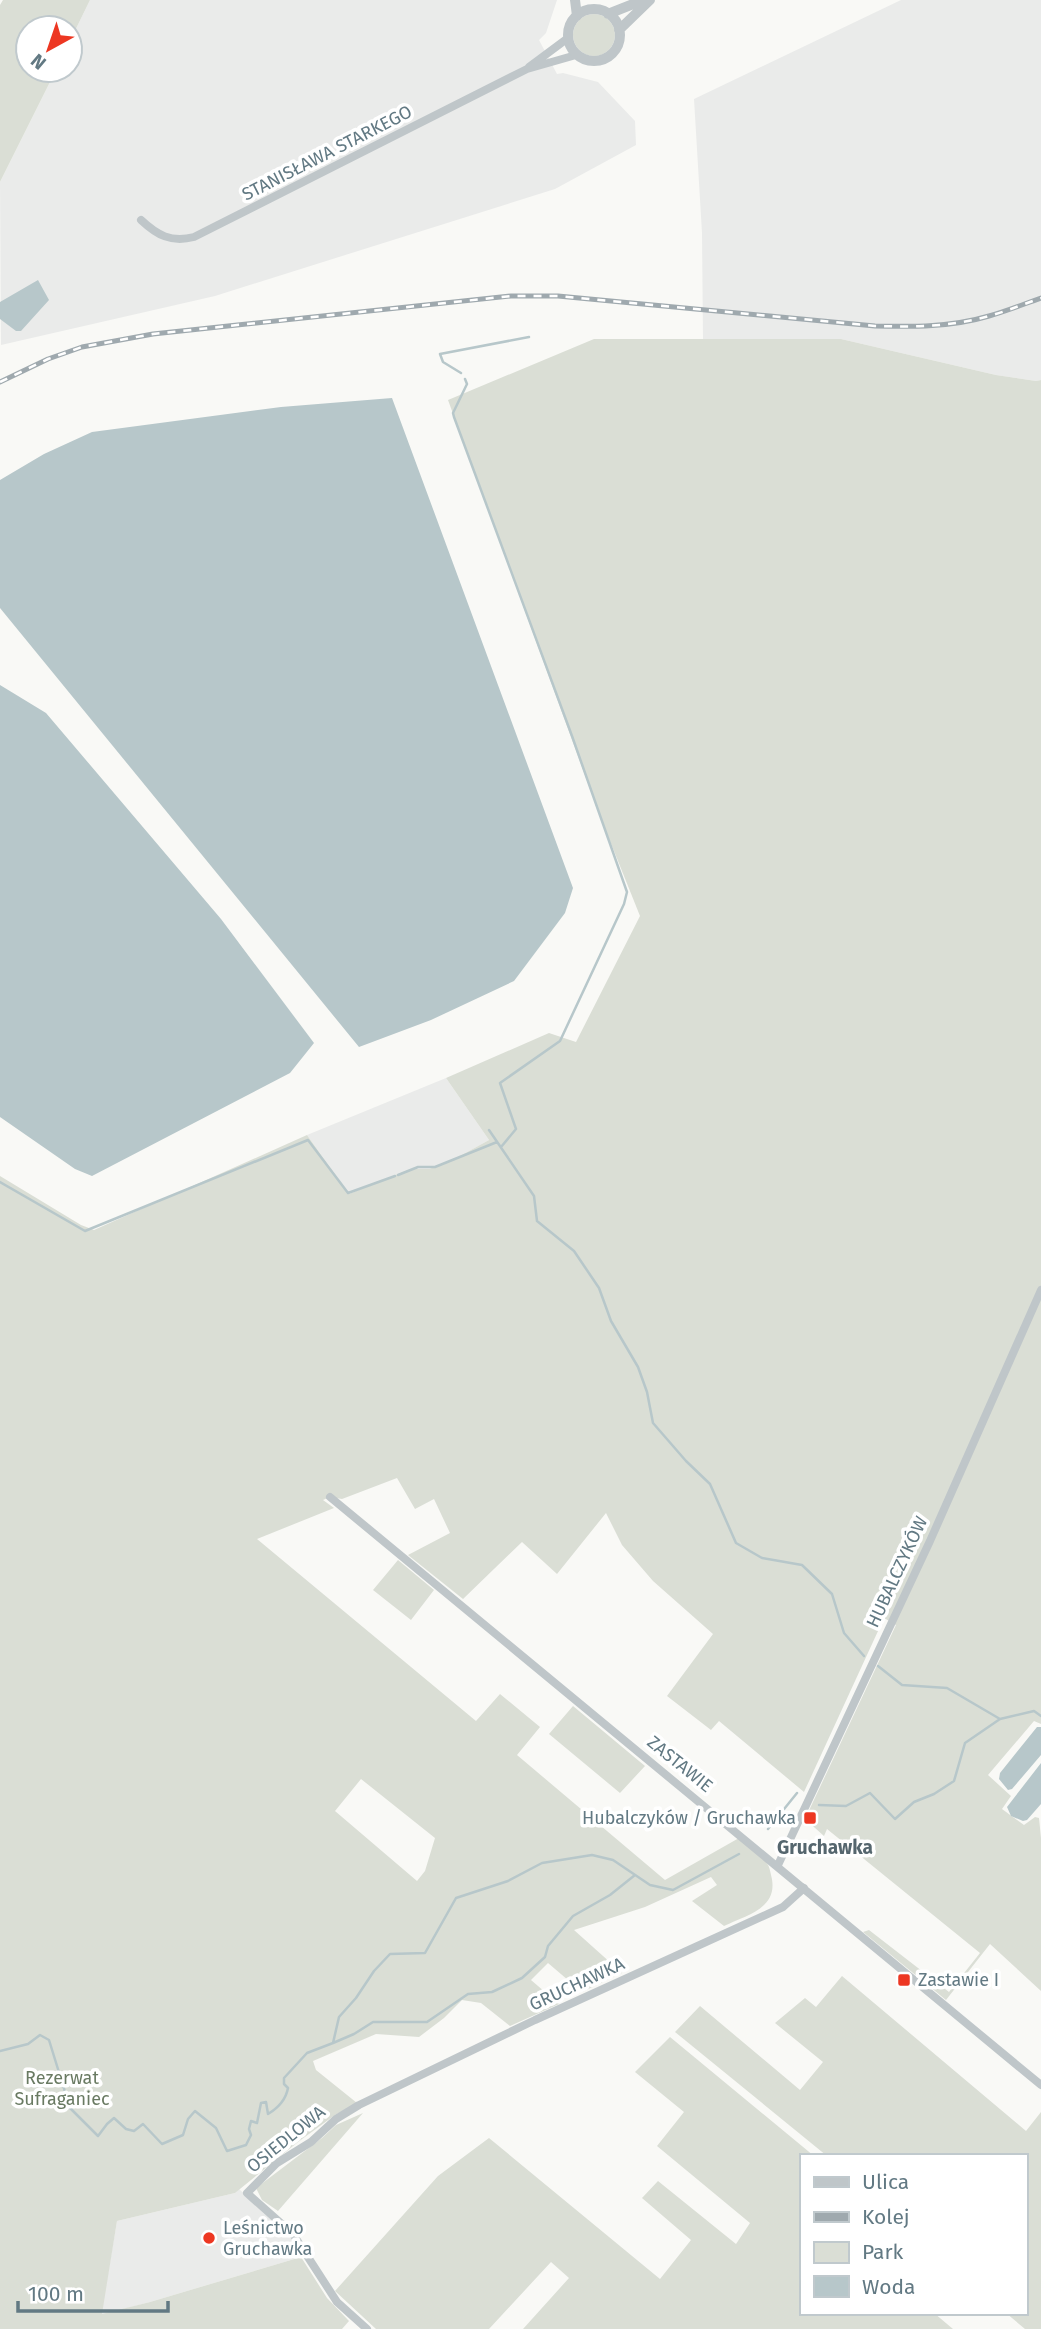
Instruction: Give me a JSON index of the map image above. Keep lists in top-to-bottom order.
{
  "streets": {
    "street": [
      "STANISŁAWA STARKEGO",
      "HUBALCZYKÓW",
      "ZASTAWIE",
      "GRUCHAWKA",
      "OSIEDLOWA"
    ]
  },
  "crossings": [
    ["HUBALCZYKÓW", "ZASTAWIE"],
    ["ZASTAWIE", "GRUCHAWKA"],
    ["GRUCHAWKA", "OSIEDLOWA"]
  ],
  "districts": ["Gruchawka"],
  "parks": ["Rezerwat Sufraganiec"],
  "places": {
    "transit": ["Hubalczyków / Gruchawka", "Zastawie I"],
    "other": ["Leśnictwo Gruchawka"]
  },
  "legend": [
    "Ulica",
    "Kolej",
    "Park",
    "Woda"
  ],
  "scale_bar": "100 m",
  "north": "bottom left"
}
